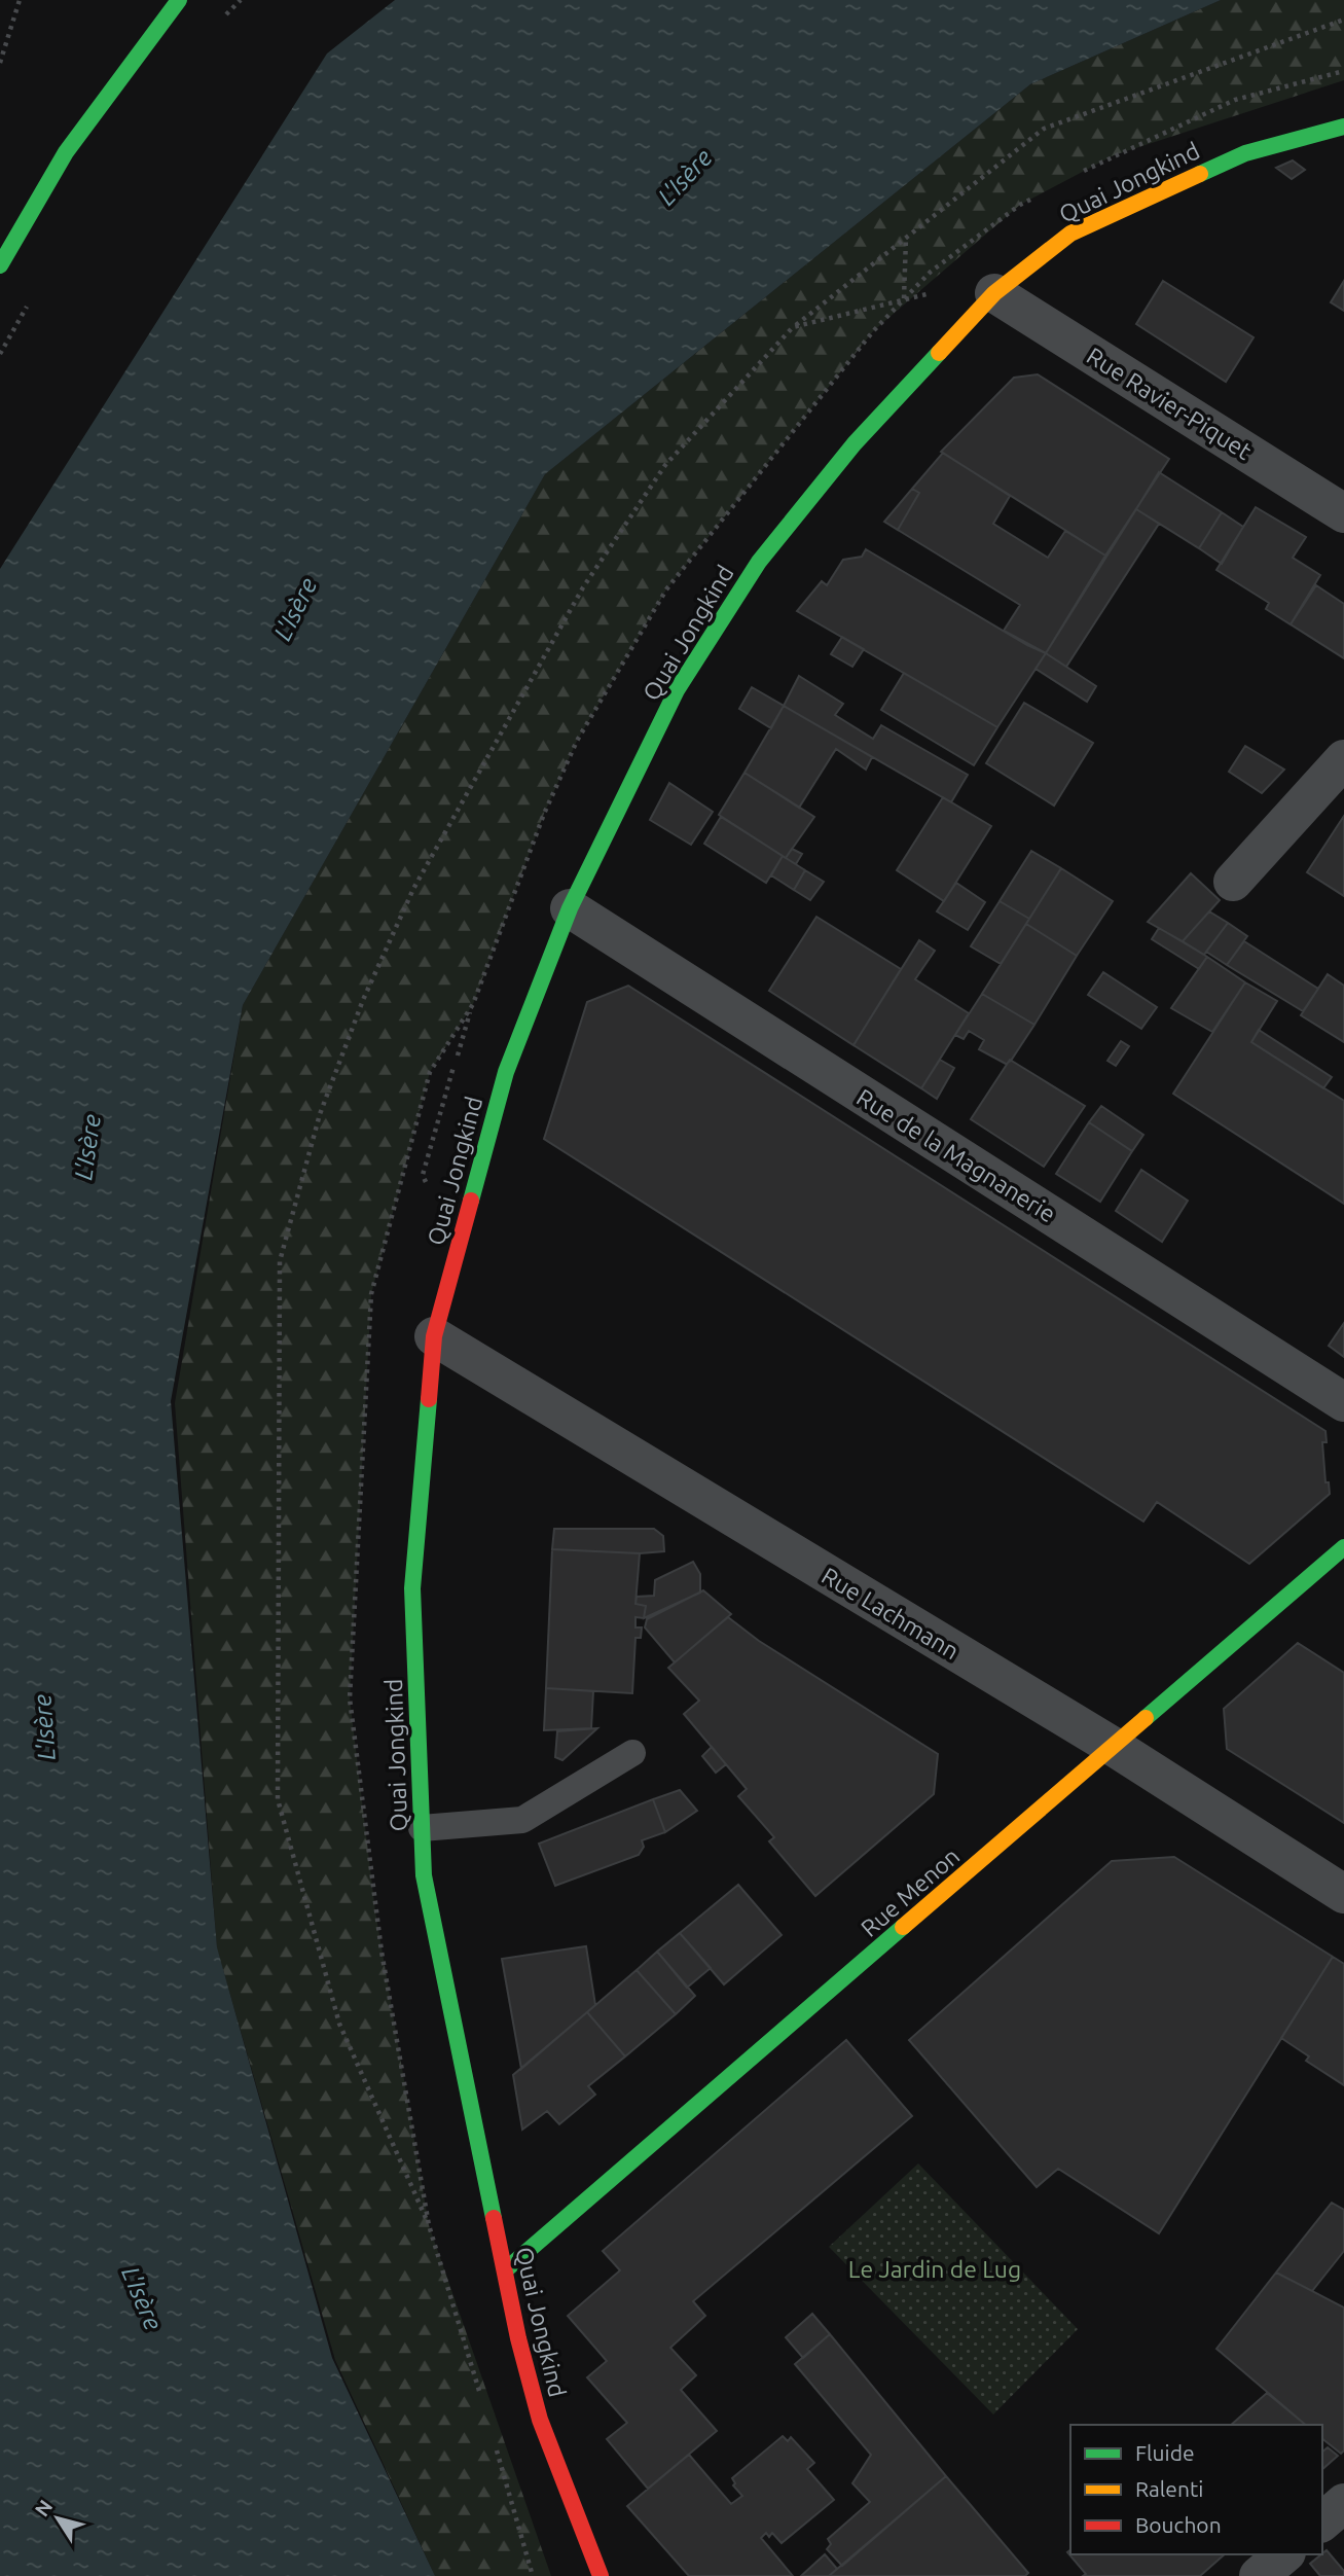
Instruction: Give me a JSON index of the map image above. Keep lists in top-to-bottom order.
{
  "streets": {
    "street": [
      "Quai Jongkind",
      "Rue Ravier-Piquet",
      "Rue de la Magnanerie",
      "Rue Lachmann",
      "Rue Menon"
    ]
  },
  "crossings": [
    ["Quai Jongkind", "Rue Ravier-Piquet"],
    ["Quai Jongkind", "Rue de la Magnanerie"],
    ["Quai Jongkind", "Rue Lachmann"],
    ["Quai Jongkind", "Rue Menon"],
    ["Rue Lachmann", "Rue Menon"]
  ],
  "water": ["L'Isère"],
  "parks": ["Le Jardin de Lug"],
  "legend": ["Fluide", "Ralenti", "Bouchon"],
  "north": "top left"
}
